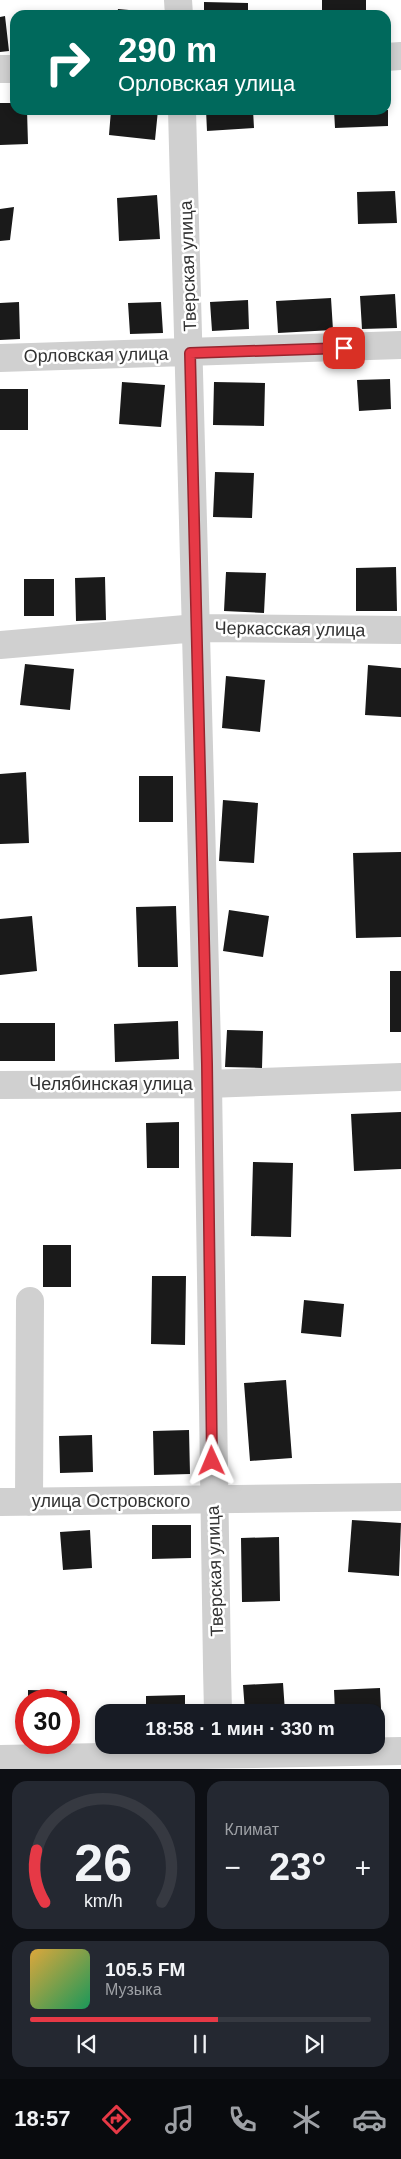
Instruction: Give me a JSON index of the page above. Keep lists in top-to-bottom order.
{
  "streets": {
    "street": [
      "Тверская улица",
      "Орловская улица",
      "Черкасская улица",
      "Челябинская улица",
      "улица Островского"
    ]
  },
  "crossings": [
    ["Тверская улица", "Орловская улица"],
    ["Тверская улица", "Черкасская улица"],
    ["Тверская улица", "Челябинская улица"],
    ["Тверская улица", "улица Островского"]
  ],
  "page": {
    "turn": ["290 m", "Орловская улица"],
    "limit": "30",
    "trip": "18:58 · 1 мин · 330 m",
    "tile": "Климат",
    "heat": ["−", "23°", "+"],
    "song": ["105.5 FM", "Музыка"],
    "tabs": "18:57",
    "gauge": ["26", "km/h"]
  }
}
